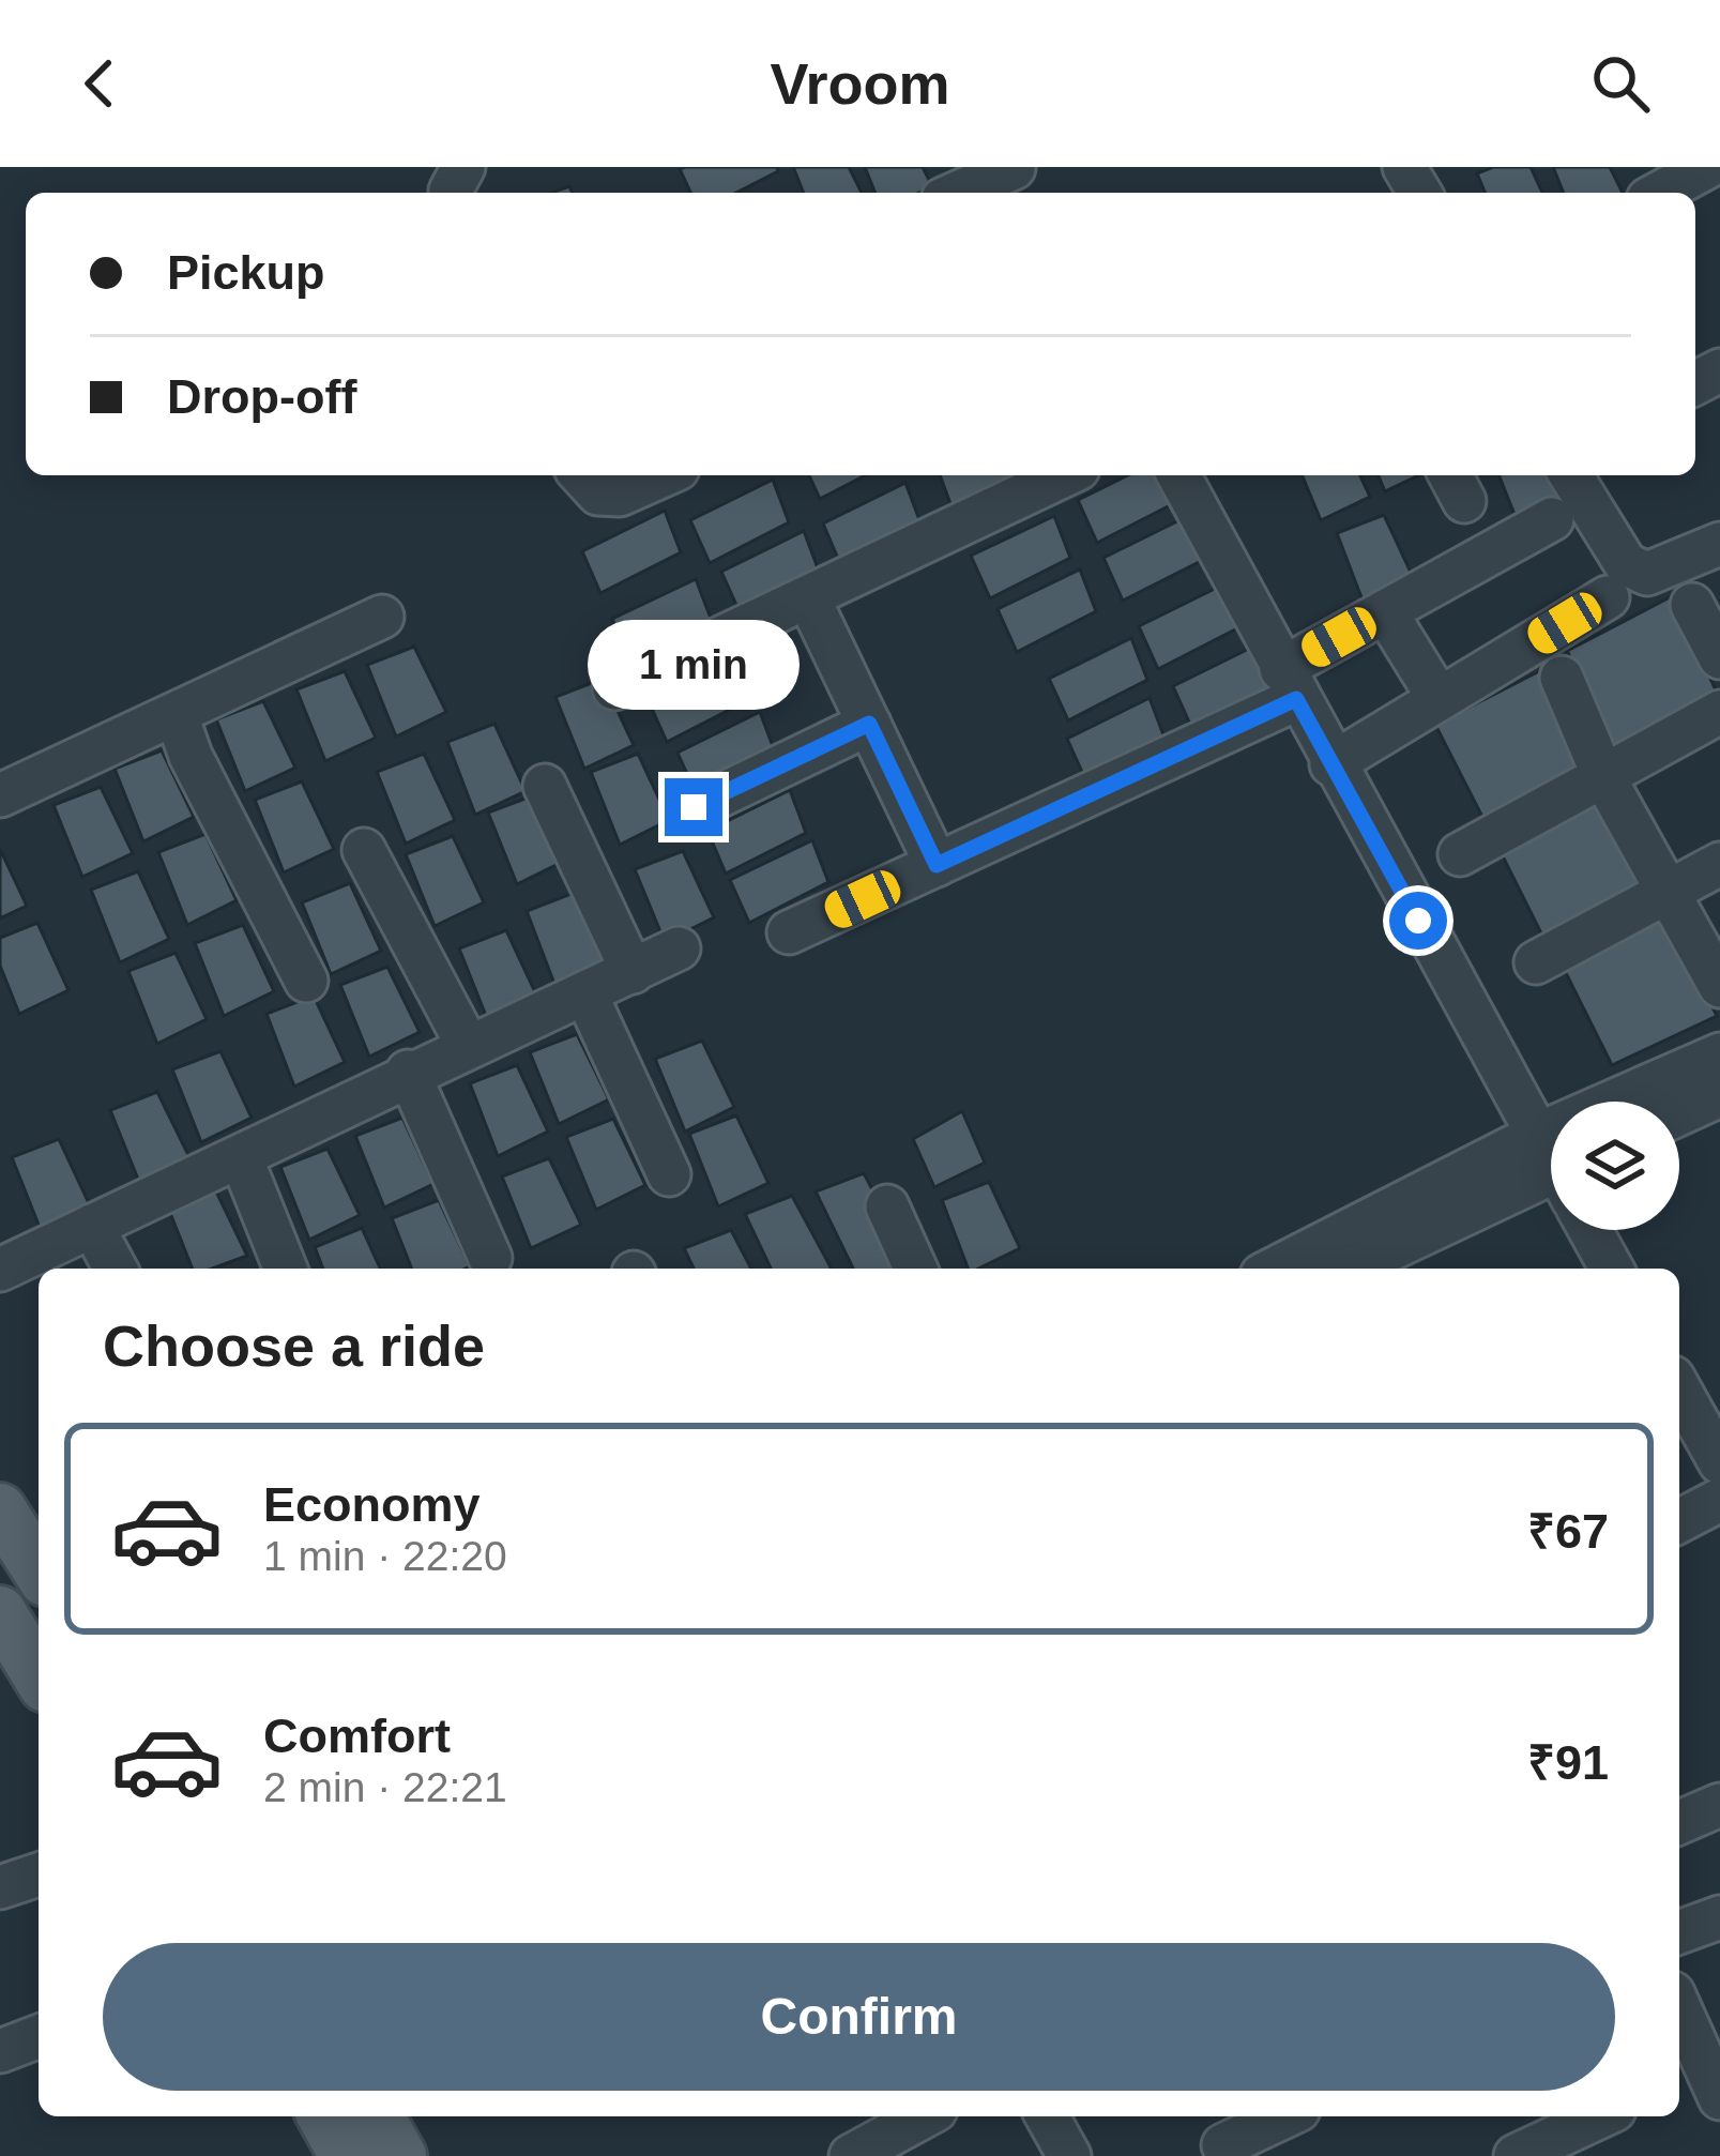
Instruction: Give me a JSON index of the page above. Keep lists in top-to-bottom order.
{
  "page": {
    "header": "Vroom",
    "banner": ["Pickup", "Drop-off"],
    "bubble": "1 min",
    "heading": "Choose a ride",
    "list": [
      {
        "name": "Economy",
        "note": "1 min · 22:20",
        "value": "₹67"
      },
      {
        "name": "Comfort",
        "note": "2 min · 22:21",
        "value": "₹91"
      }
    ],
    "buttons": "Confirm"
  }
}
